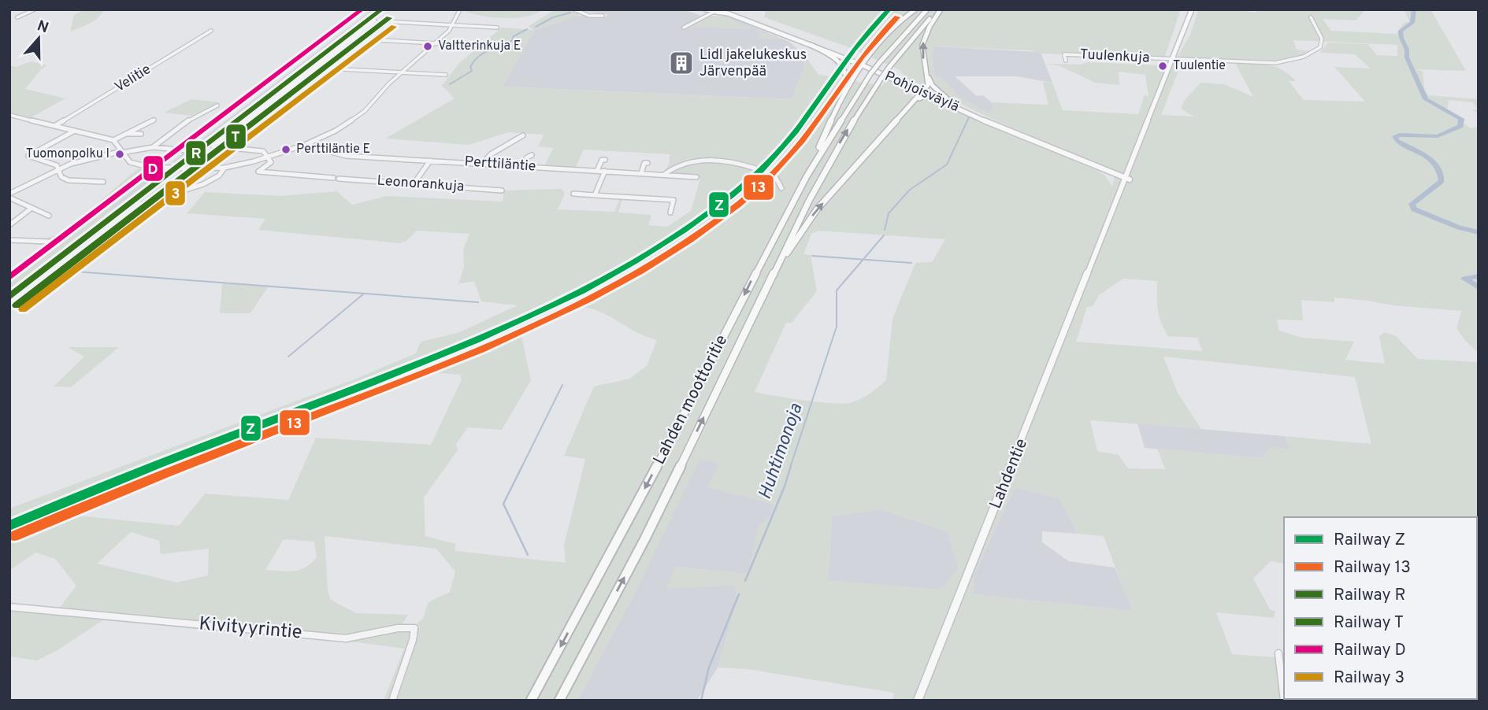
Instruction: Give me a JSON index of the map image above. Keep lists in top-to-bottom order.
{
  "streets": {
    "highway": ["Lahden moottoritie"],
    "main road": ["Pohjoisväylä", "Lahdentie"],
    "street": [
      "Tuulenkuja",
      "Velitie",
      "Perttiläntie",
      "Leonorankuja",
      "Kivityyrintie"
    ]
  },
  "crossings": [
    ["Tuulenkuja", "Lahdentie"],
    ["Pohjoisväylä", "Lahdentie"]
  ],
  "water": ["Huhtimonoja"],
  "places": {
    "other": [
      "Valtterinkuja E",
      "Tuulentie",
      "Perttiläntie E",
      "Tuomonpolku I"
    ],
    "building": ["Lidl jakelukeskus Järvenpää"]
  },
  "lines": [
    "rail line Z",
    "rail line R",
    "rail line D",
    "rail line 13",
    "rail line T",
    "rail line 3"
  ],
  "legend": [
    "Railway Z",
    "Railway 13",
    "Railway R",
    "Railway T",
    "Railway D",
    "Railway 3"
  ],
  "north": "top"
}
